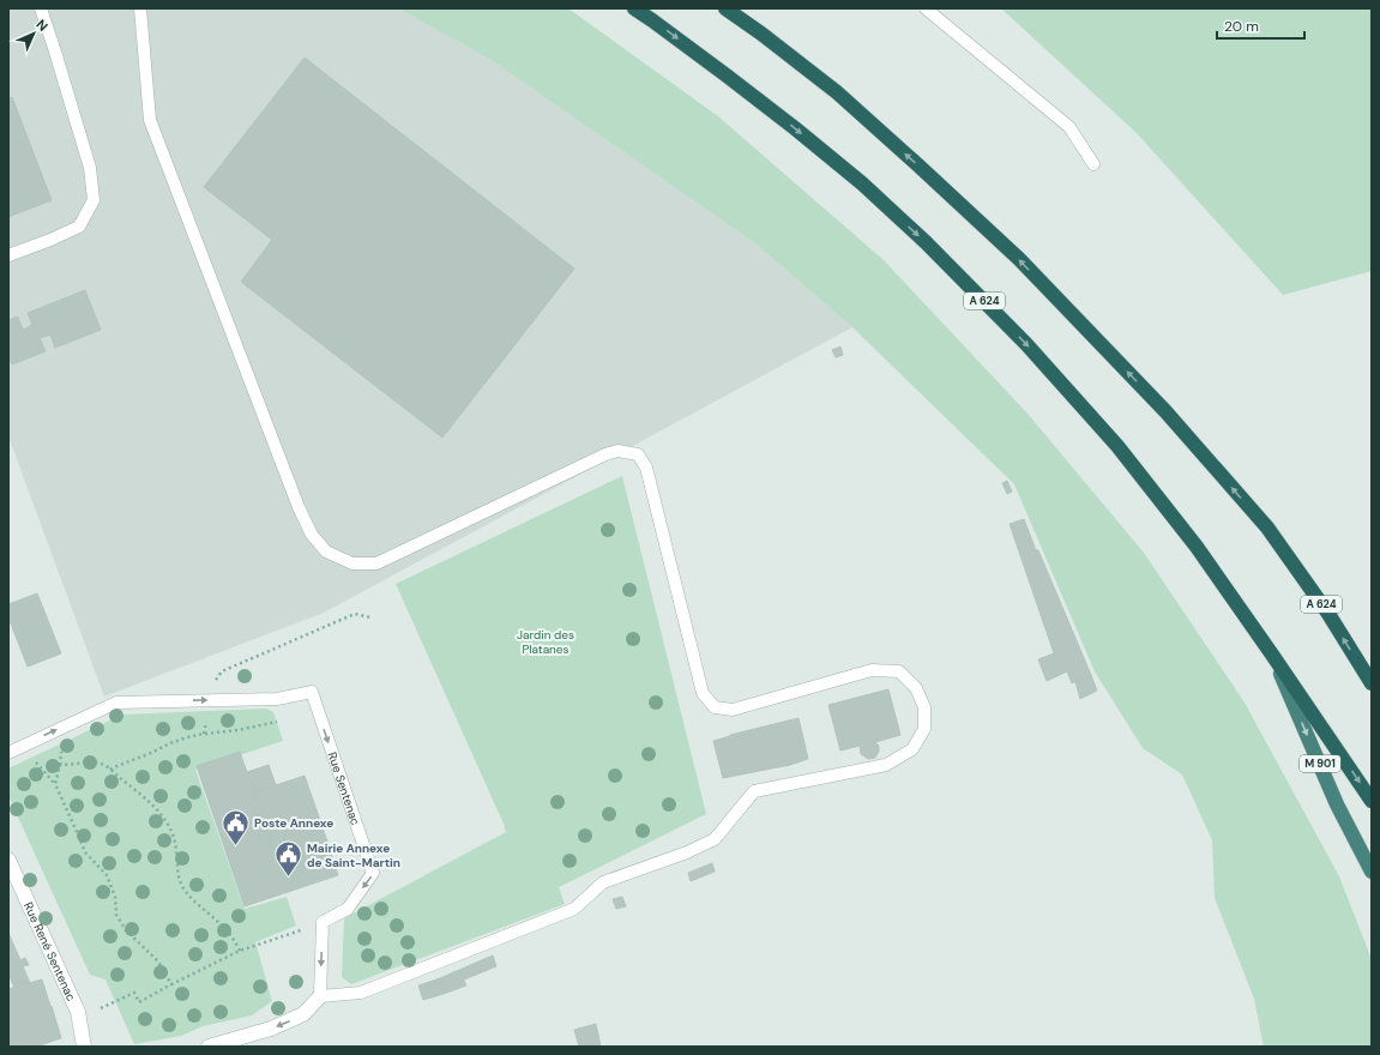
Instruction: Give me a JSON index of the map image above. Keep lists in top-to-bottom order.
{
  "streets": {
    "highway": ["A 624", "M 901"],
    "street": ["Rue René Sentenac"],
    "lane": ["Rue Sentenac"]
  },
  "crossings": [
    ["A 624", "M 901"]
  ],
  "parks": ["Jardin des Platanes"],
  "places": {
    "public building": ["Poste Annexe", "Mairie Annexe de Saint-Martin"]
  },
  "scale_bar": "20 m",
  "north": "top right"
}
